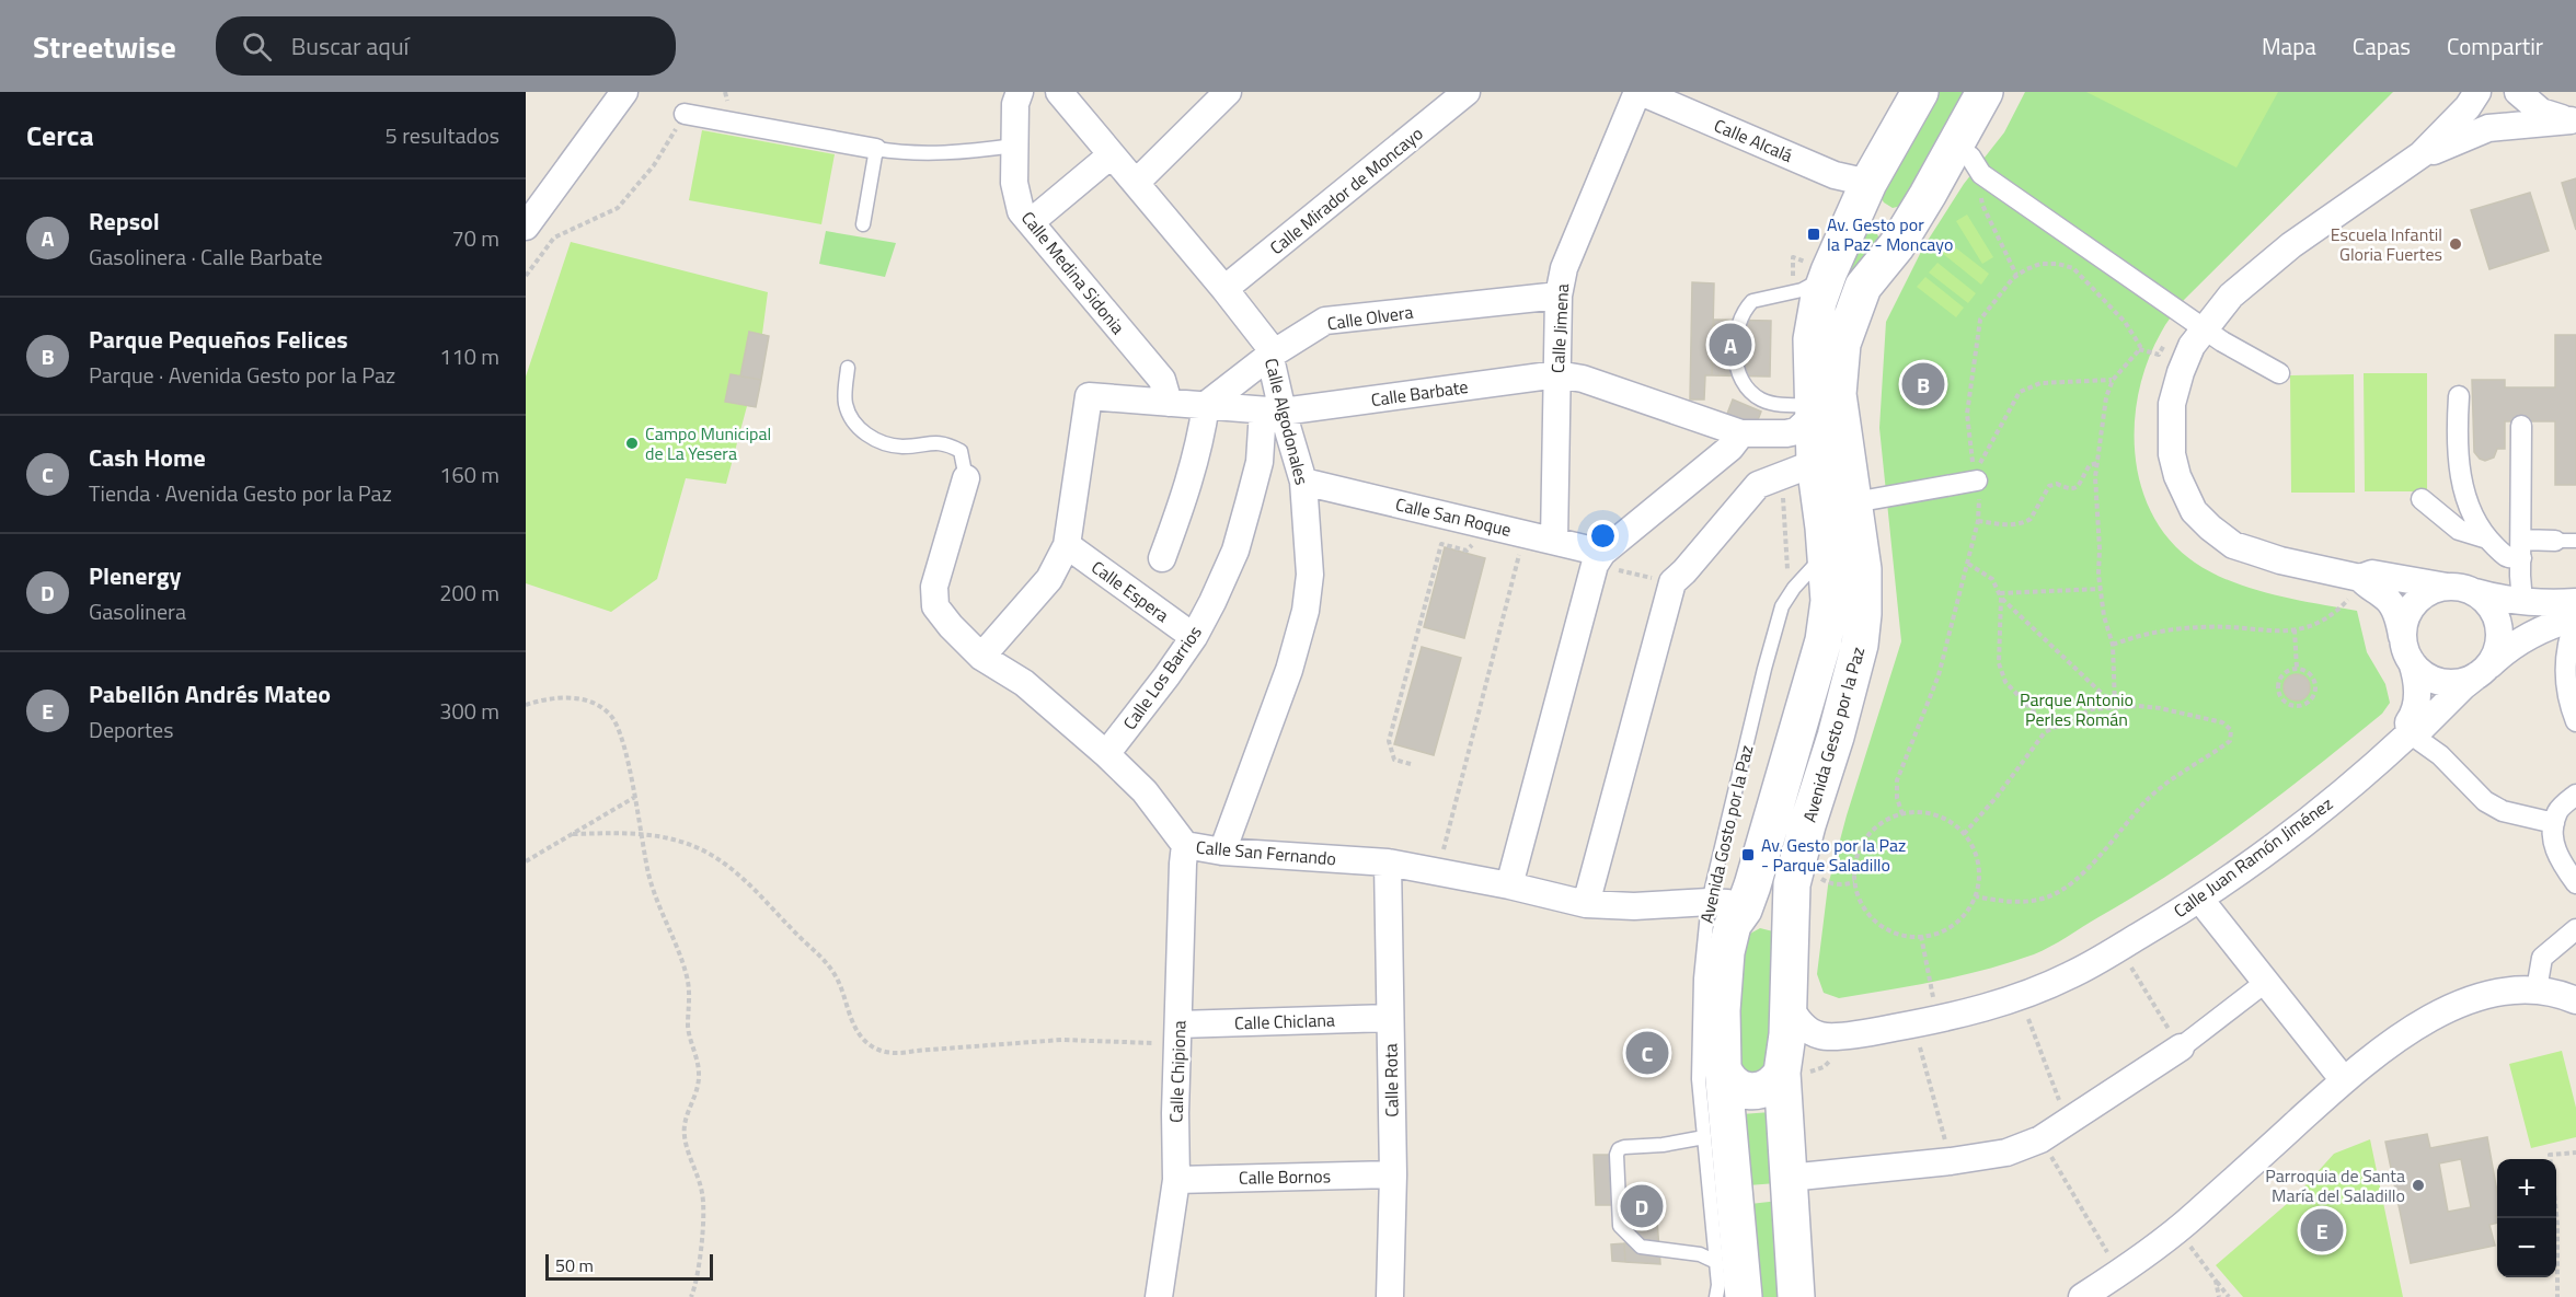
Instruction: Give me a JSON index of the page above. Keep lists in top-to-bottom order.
{
  "streets": {
    "main road": ["Avenida Gesto por la Paz"],
    "street": [
      "Calle Alcalá",
      "Calle Mirador de Moncayo",
      "Calle Medina Sidonia",
      "Calle Olvera",
      "Calle Jimena",
      "Calle Barbate",
      "Calle Algodonales",
      "Calle San Roque",
      "Calle Espera",
      "Calle Los Barrios",
      "Calle San Fernando",
      "Calle Juan Ramón Jiménez",
      "Calle Chiclana",
      "Calle Chipiona",
      "Calle Rota",
      "Calle Bornos"
    ],
    "lane": ["Avenida Gosto por la Paz"]
  },
  "crossings": [
    ["Calle Alcalá", "Calle Jimena"],
    ["Calle Alcalá", "Avenida Gesto por la Paz"],
    ["Calle Mirador de Moncayo", "Calle Algodonales"],
    ["Calle Medina Sidonia", "Calle Barbate"],
    ["Calle Olvera", "Calle Jimena"],
    ["Calle Olvera", "Calle Barbate"],
    ["Calle Olvera", "Calle Algodonales"],
    ["Calle Jimena", "Calle Barbate"],
    ["Calle Jimena", "Calle San Roque"],
    ["Calle Barbate", "Calle Algodonales"],
    ["Calle Barbate", "Calle Espera"],
    ["Calle Barbate", "Calle Los Barrios"],
    ["Calle Barbate", "Avenida Gesto por la Paz"],
    ["Calle Algodonales", "Calle San Roque"],
    ["Calle Algodonales", "Calle Los Barrios"],
    ["Calle Algodonales", "Calle San Fernando"],
    ["Calle Espera", "Calle Los Barrios"],
    ["Calle Los Barrios", "Calle San Fernando"],
    ["Avenida Gesto por la Paz", "Avenida Gosto por la Paz"],
    ["Avenida Gesto por la Paz", "Calle San Fernando"],
    ["Avenida Gesto por la Paz", "Calle Juan Ramón Jiménez"],
    ["Avenida Gosto por la Paz", "Calle San Fernando"],
    ["Calle San Fernando", "Calle Chipiona"],
    ["Calle San Fernando", "Calle Rota"],
    ["Calle Chiclana", "Calle Chipiona"],
    ["Calle Chiclana", "Calle Rota"],
    ["Calle Chipiona", "Calle Bornos"],
    ["Calle Rota", "Calle Bornos"]
  ],
  "parks": ["Parque Antonio Perles Román"],
  "places": {
    "transit": ["Av. Gesto por la Paz - Moncayo", "Av. Gesto por la Paz - Parque Saladillo"],
    "other": ["Escuela Infantil Gloria Fuertes", "Campo Municipal de La Yesera", "Parroquia de Santa María del Saladillo"]
  },
  "scale_bar": "50 m",
  "page": {
    "header": "Streetwise",
    "search": "Buscar aquí",
    "nav": ["Mapa", "Capas", "Compartir"],
    "heading": ["Cerca", "5 resultados"],
    "list": [
      {
        "mark": "A",
        "name": "Repsol",
        "note": "Gasolinera · Calle Barbate",
        "value": "70 m"
      },
      {
        "mark": "B",
        "name": "Parque Pequeños Felices",
        "note": "Parque · Avenida Gesto por la Paz",
        "value": "110 m"
      },
      {
        "mark": "C",
        "name": "Cash Home",
        "note": "Tienda · Avenida Gesto por la Paz",
        "value": "160 m"
      },
      {
        "mark": "D",
        "name": "Plenergy",
        "note": "Gasolinera",
        "value": "200 m"
      },
      {
        "mark": "E",
        "name": "Pabellón Andrés Mateo",
        "note": "Deportes",
        "value": "300 m"
      }
    ],
    "pins": [
      "A",
      "B",
      "C",
      "D",
      "E"
    ],
    "map_buttons": ["+", "−"],
    "scale": "50 m"
  }
}
